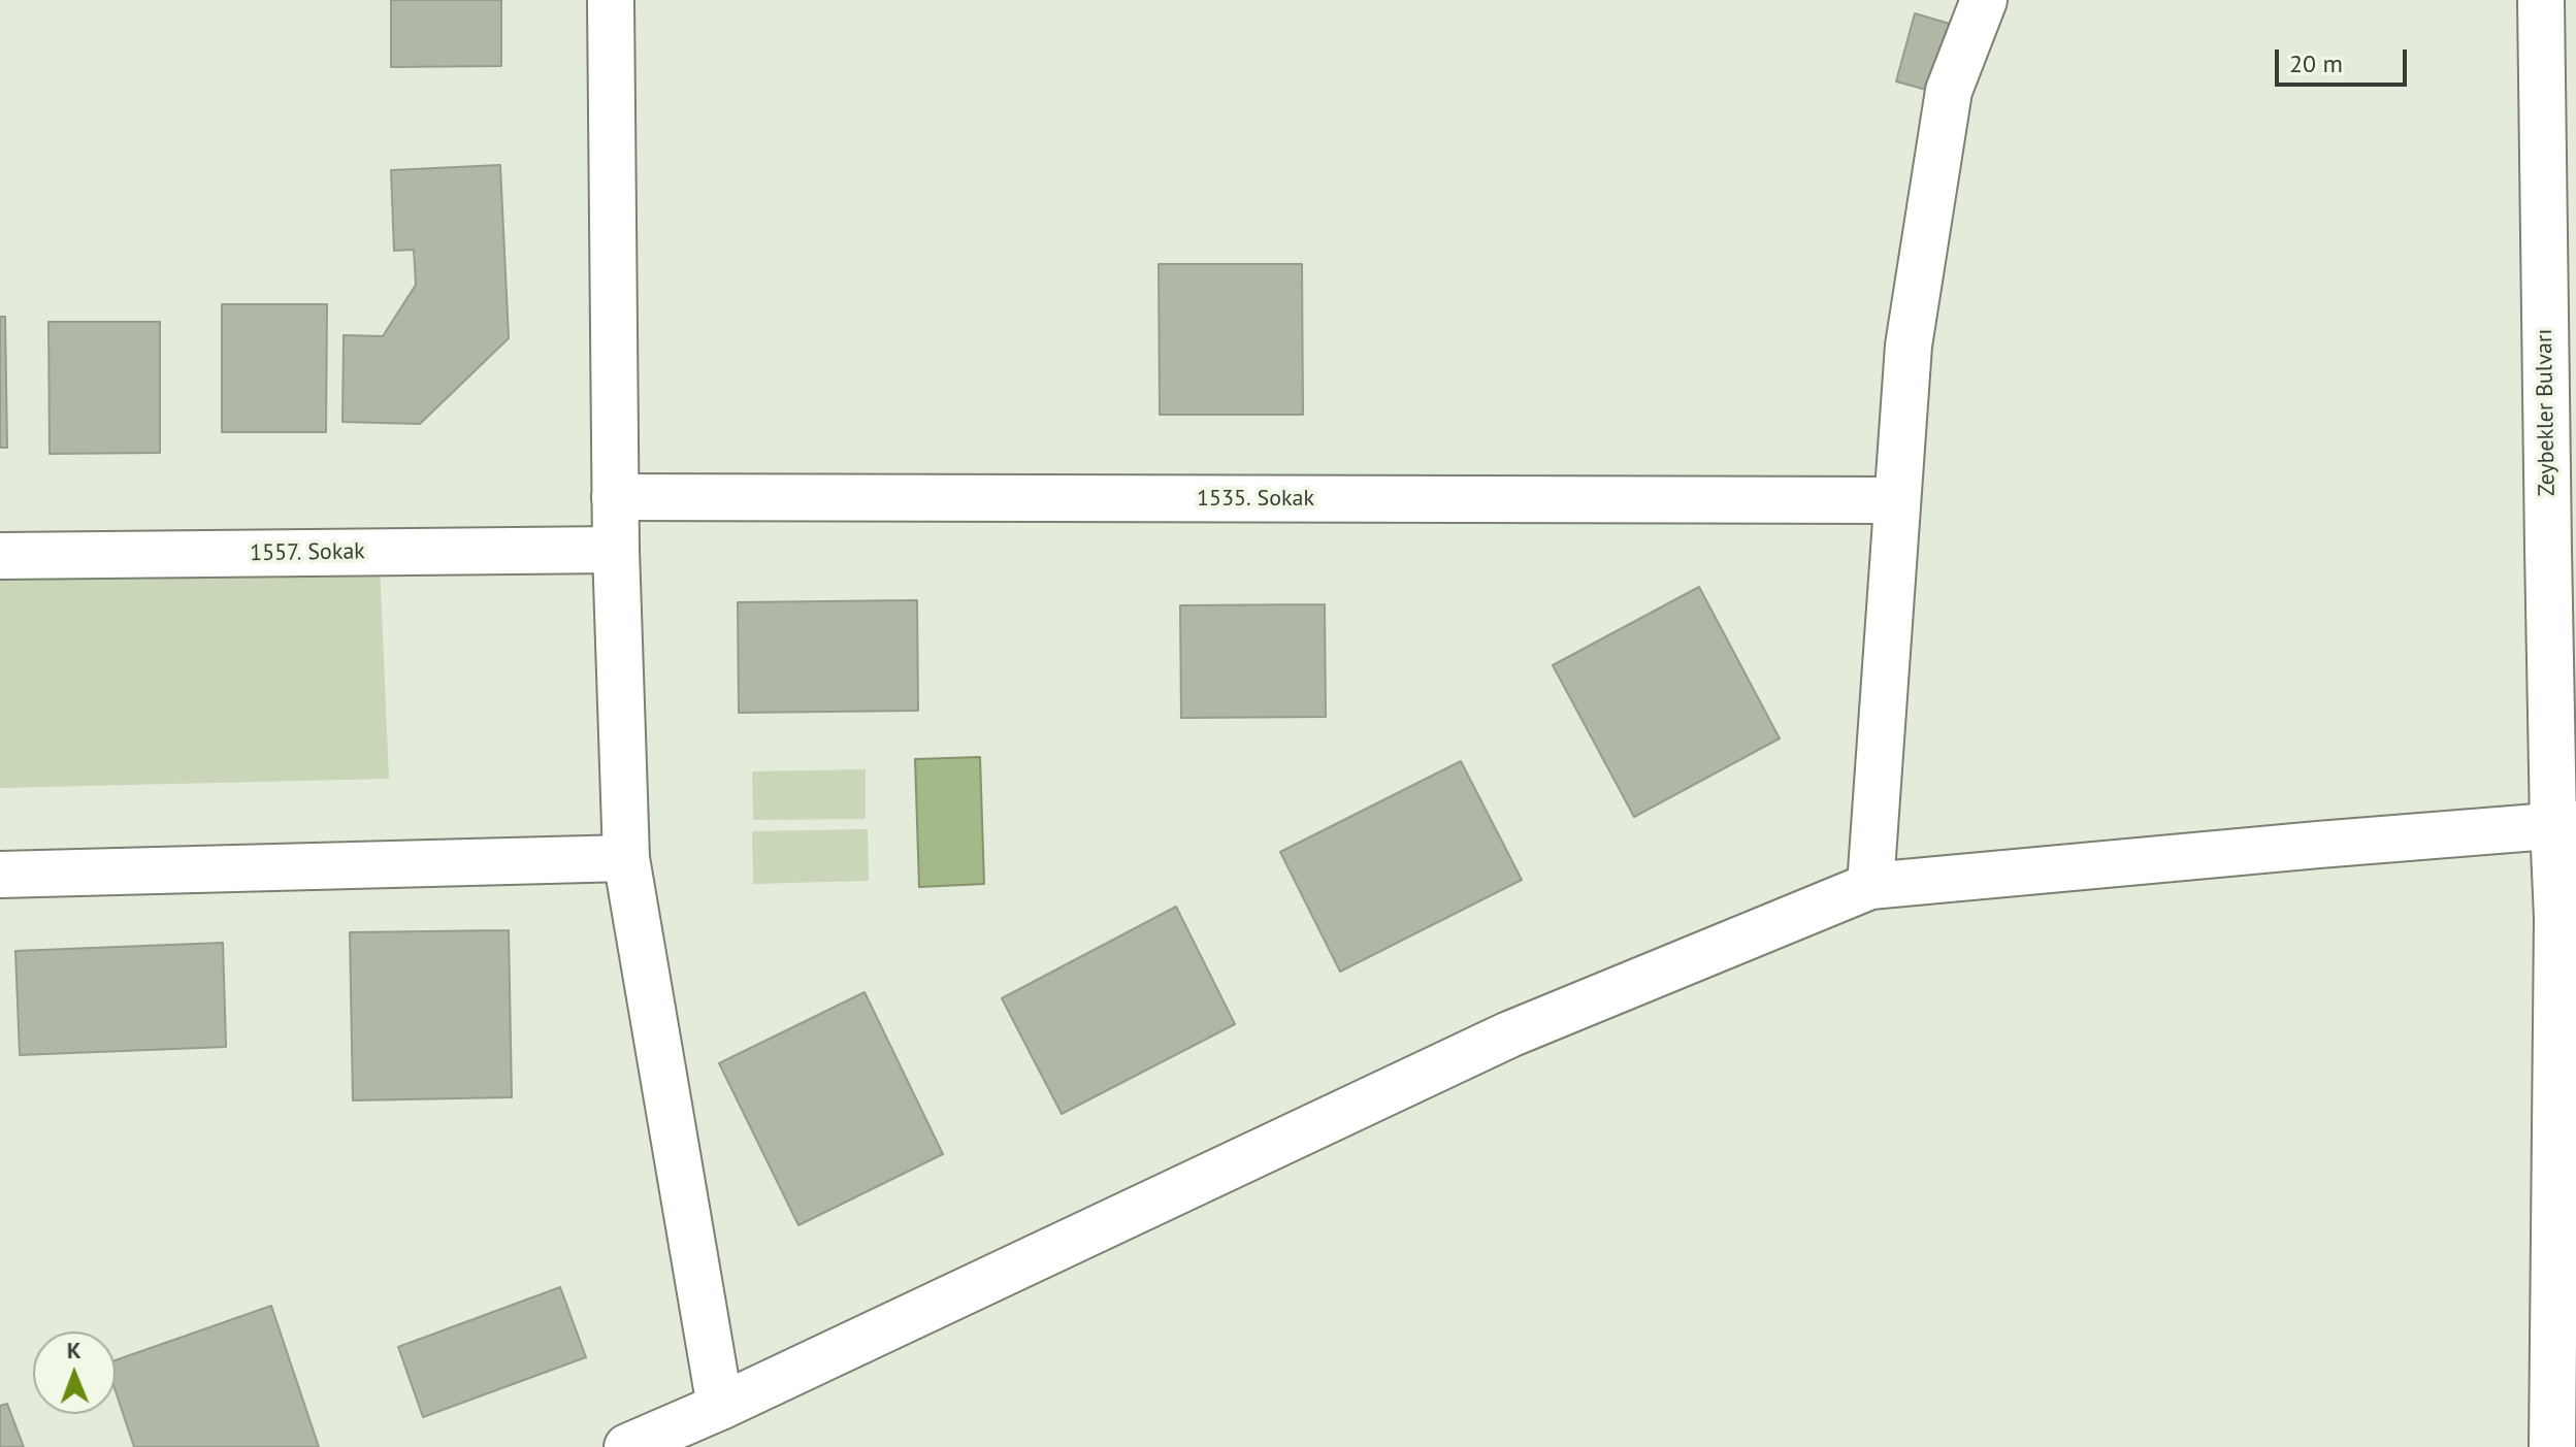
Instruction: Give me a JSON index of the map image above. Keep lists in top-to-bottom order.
{
  "streets": {
    "street": ["Zeybekler Bulvarı", "1535. Sokak", "1557. Sokak"]
  },
  "scale_bar": "20 m",
  "north": "top"
}
